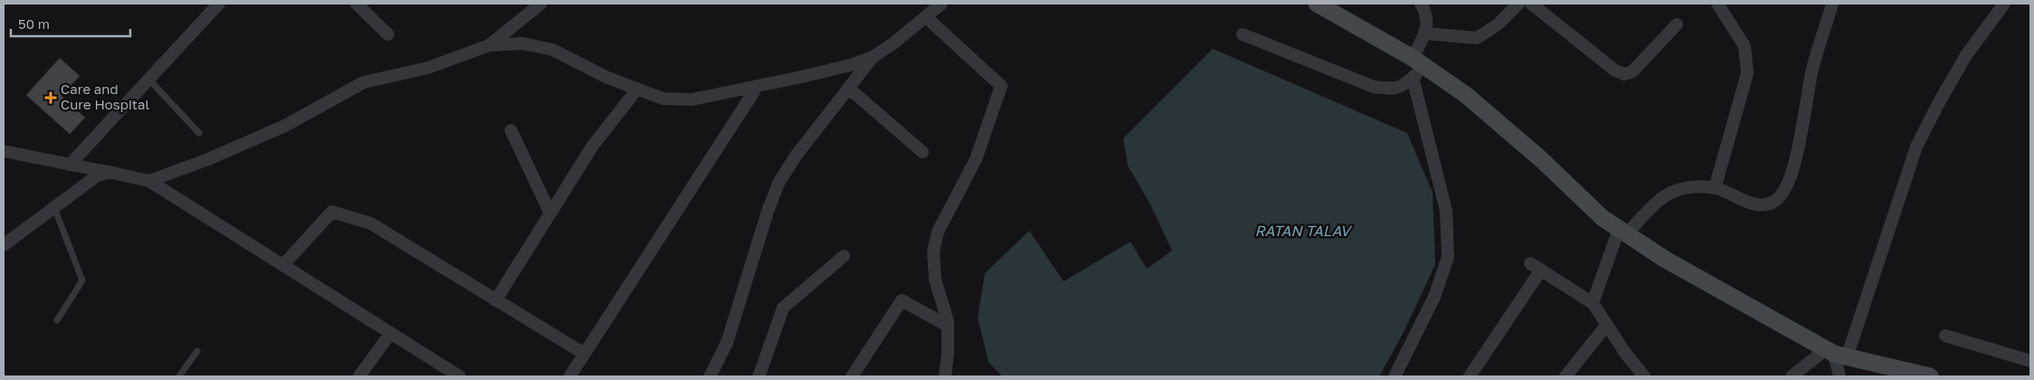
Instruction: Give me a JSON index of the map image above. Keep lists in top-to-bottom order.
{
  "water": ["RATAN TALAV"],
  "places": {
    "health": ["Care and Cure Hospital"]
  },
  "scale_bar": "50 m"
}
